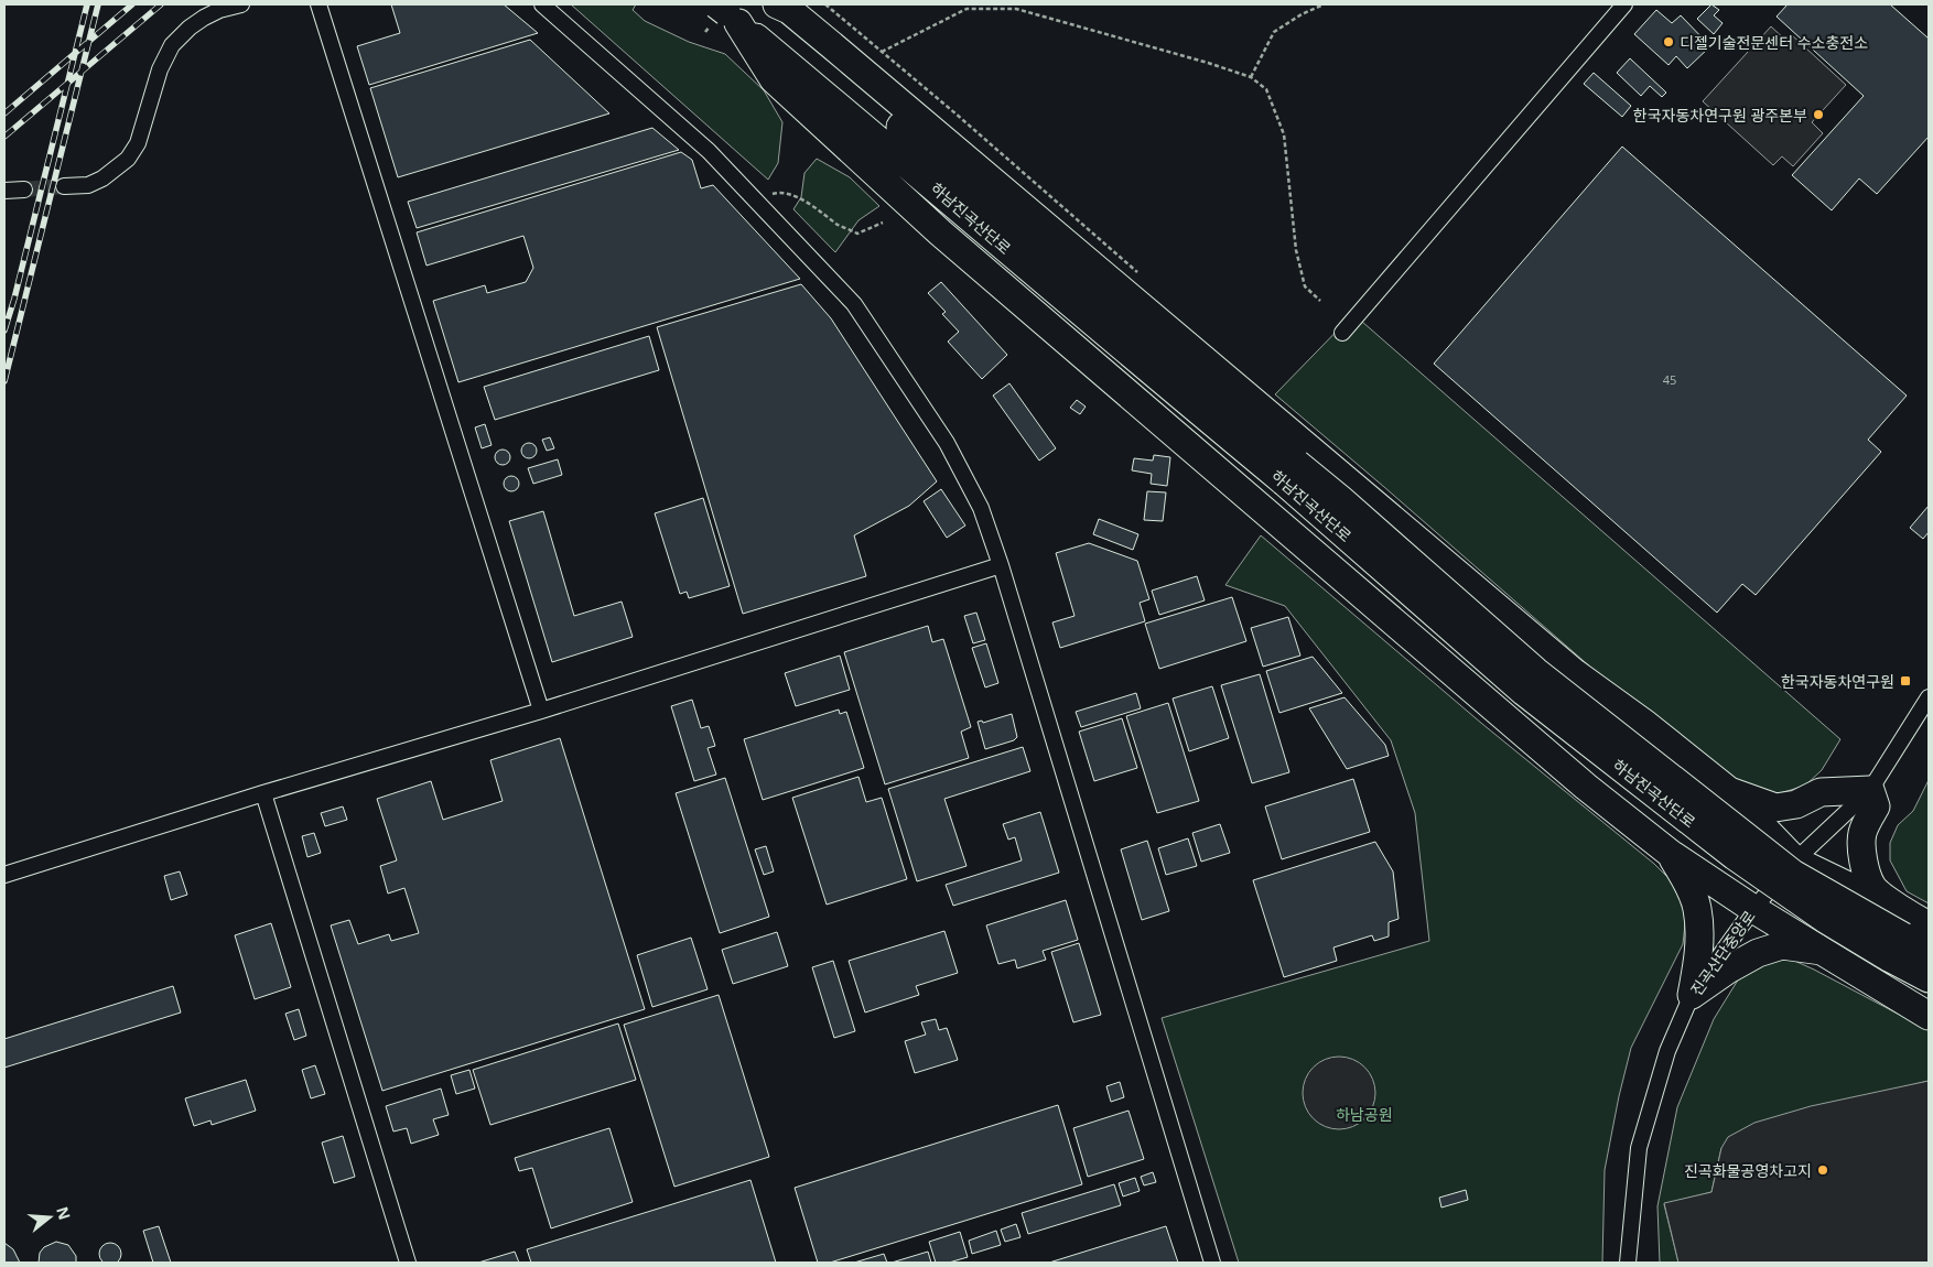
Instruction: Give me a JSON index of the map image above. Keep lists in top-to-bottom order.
{
  "streets": {
    "highway": ["하남진곡산단로"],
    "street": ["진곡산단중앙로"]
  },
  "parks": ["하남공원"],
  "places": {
    "other": ["디젤기술전문센터 수소충전소", "한국자동차연구원 광주본부", "진곡화물공영차고지"],
    "transit": ["한국자동차연구원"]
  },
  "house_numbers": ["45"],
  "north": "right"
}
